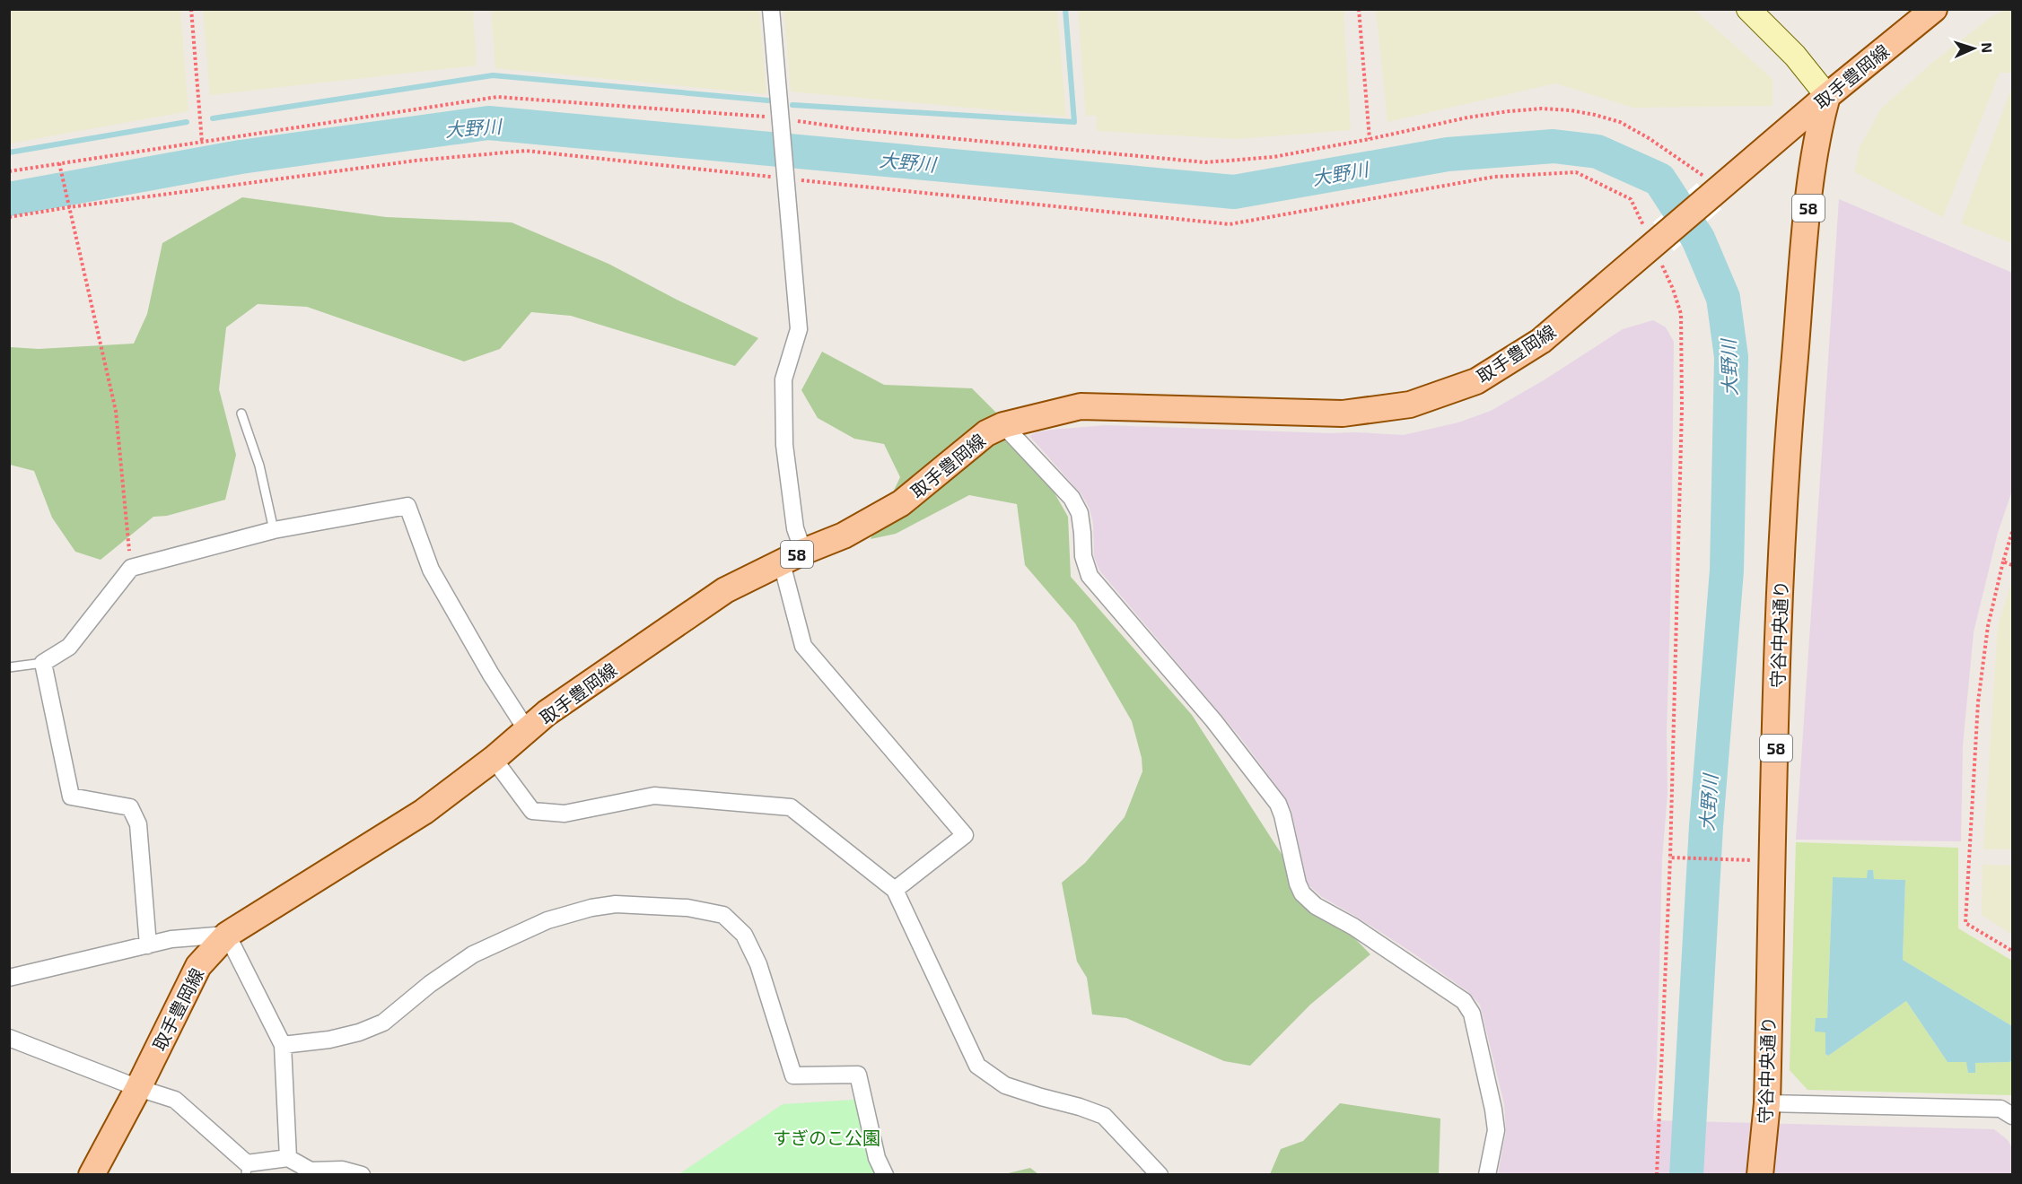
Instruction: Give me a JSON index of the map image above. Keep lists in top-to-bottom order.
{
  "streets": {
    "main road": ["取手豊岡線", "58", "守谷中央通り"]
  },
  "crossings": [
    ["取手豊岡線", "守谷中央通り"]
  ],
  "water": ["大野川"],
  "parks": ["すぎのこ公園"],
  "north": "right"
}
